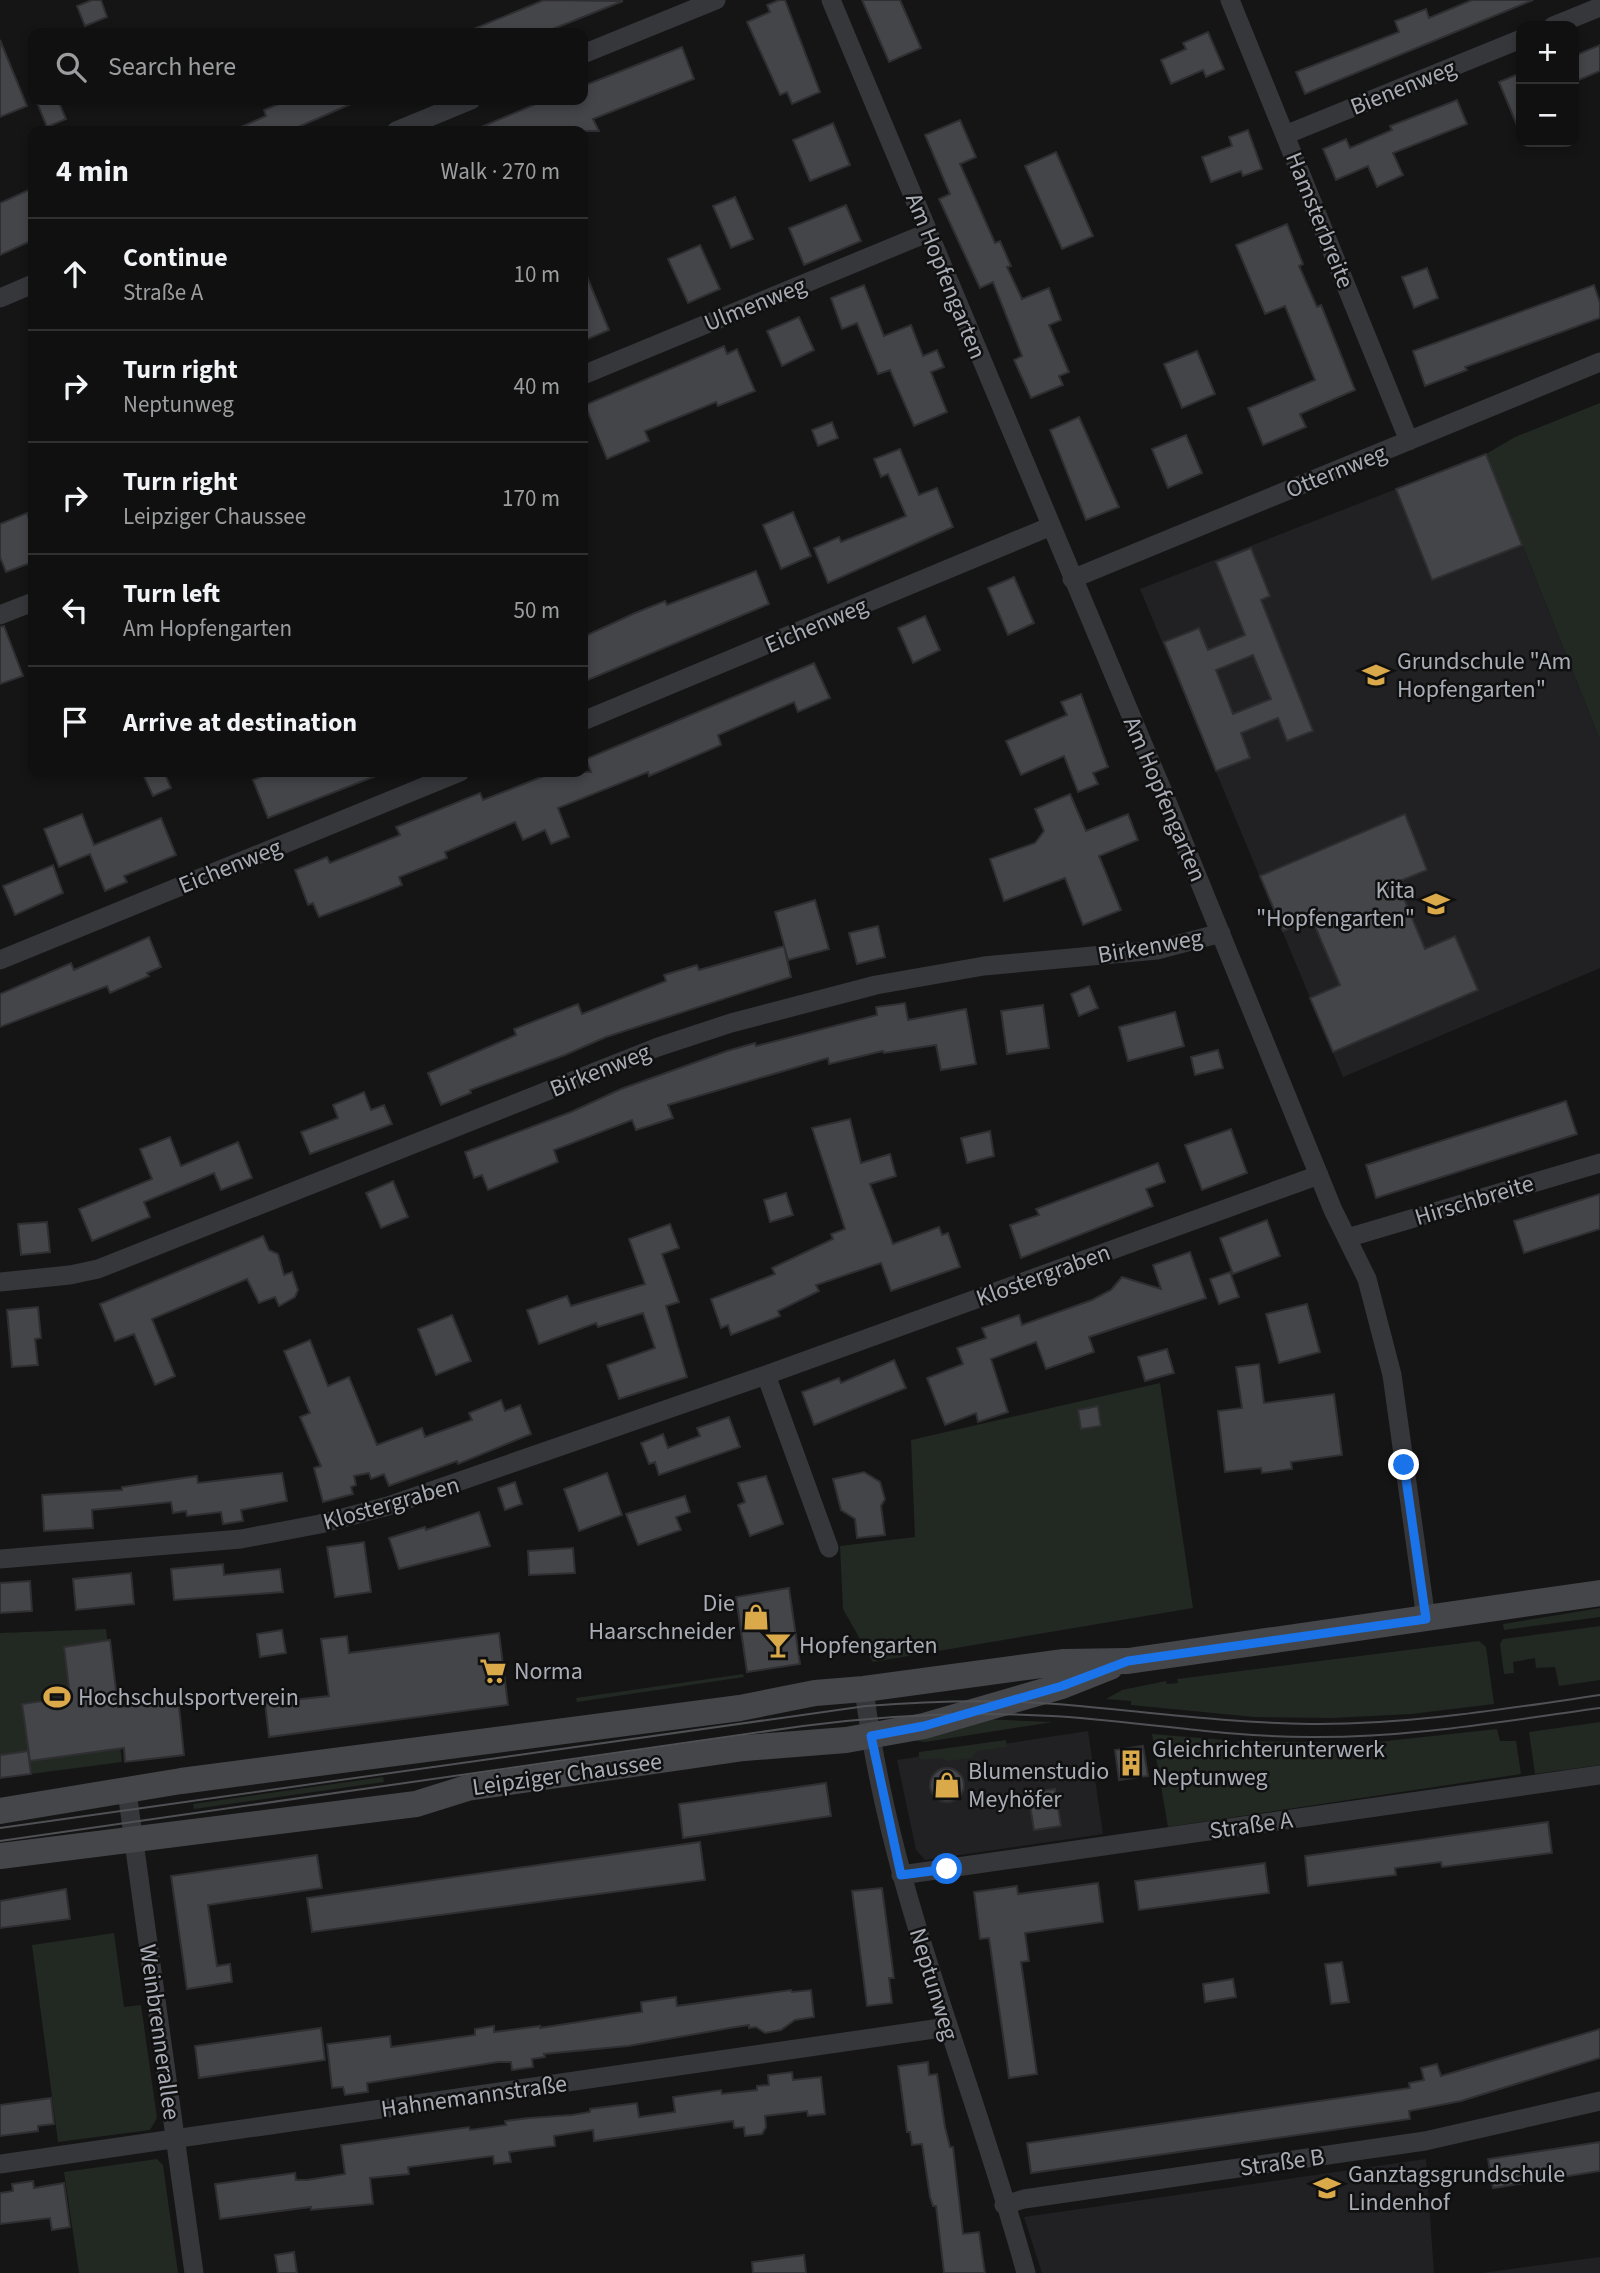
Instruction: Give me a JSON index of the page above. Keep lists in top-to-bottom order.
{
  "streets": {
    "main road": ["Leipziger Chaussee"],
    "street": [
      "Bienenweg",
      "Hamsterbreite",
      "Am Hopfengarten",
      "Ulmenweg",
      "Otternweg",
      "Eichenweg",
      "Birkenweg",
      "Hirschbreite",
      "Klostergraben",
      "Straße A",
      "Neptunweg",
      "Weinbrennerallee",
      "Hahnemannstraße",
      "Straße B"
    ]
  },
  "crossings": [
    ["Bienenweg", "Hamsterbreite"],
    ["Hamsterbreite", "Otternweg"],
    ["Am Hopfengarten", "Ulmenweg"],
    ["Am Hopfengarten", "Otternweg"],
    ["Am Hopfengarten", "Eichenweg"],
    ["Am Hopfengarten", "Birkenweg"],
    ["Am Hopfengarten", "Hirschbreite"],
    ["Am Hopfengarten", "Klostergraben"],
    ["Am Hopfengarten", "Leipziger Chaussee"],
    ["Leipziger Chaussee", "Neptunweg"],
    ["Leipziger Chaussee", "Weinbrennerallee"],
    ["Straße A", "Neptunweg"],
    ["Neptunweg", "Hahnemannstraße"],
    ["Neptunweg", "Straße B"],
    ["Weinbrennerallee", "Hahnemannstraße"]
  ],
  "places": {
    "school or university": ["Grundschule \"Am Hopfengarten\"", "Kita \"Hopfengarten\"", "Ganztagsgrundschule Lindenhof"],
    "shop": ["Die Haarschneider", "Blumenstudio Meyhöfer"],
    "bar": ["Hopfengarten"],
    "supermarket": ["Norma"],
    "sports": ["Hochschulsportverein"],
    "building": ["Gleichrichterunterwerk Neptunweg"]
  },
  "page": {
    "map_buttons": ["+", "−"],
    "search": "Search here",
    "heading": ["4 min", "Walk · 270 m"],
    "list": [
      ["Continue", "Straße A", "10 m"],
      ["Turn right", "Neptunweg", "40 m"],
      ["Turn right", "Leipziger Chaussee", "170 m"],
      ["Turn left", "Am Hopfengarten", "50 m"],
      "Arrive at destination"
    ]
  }
}
